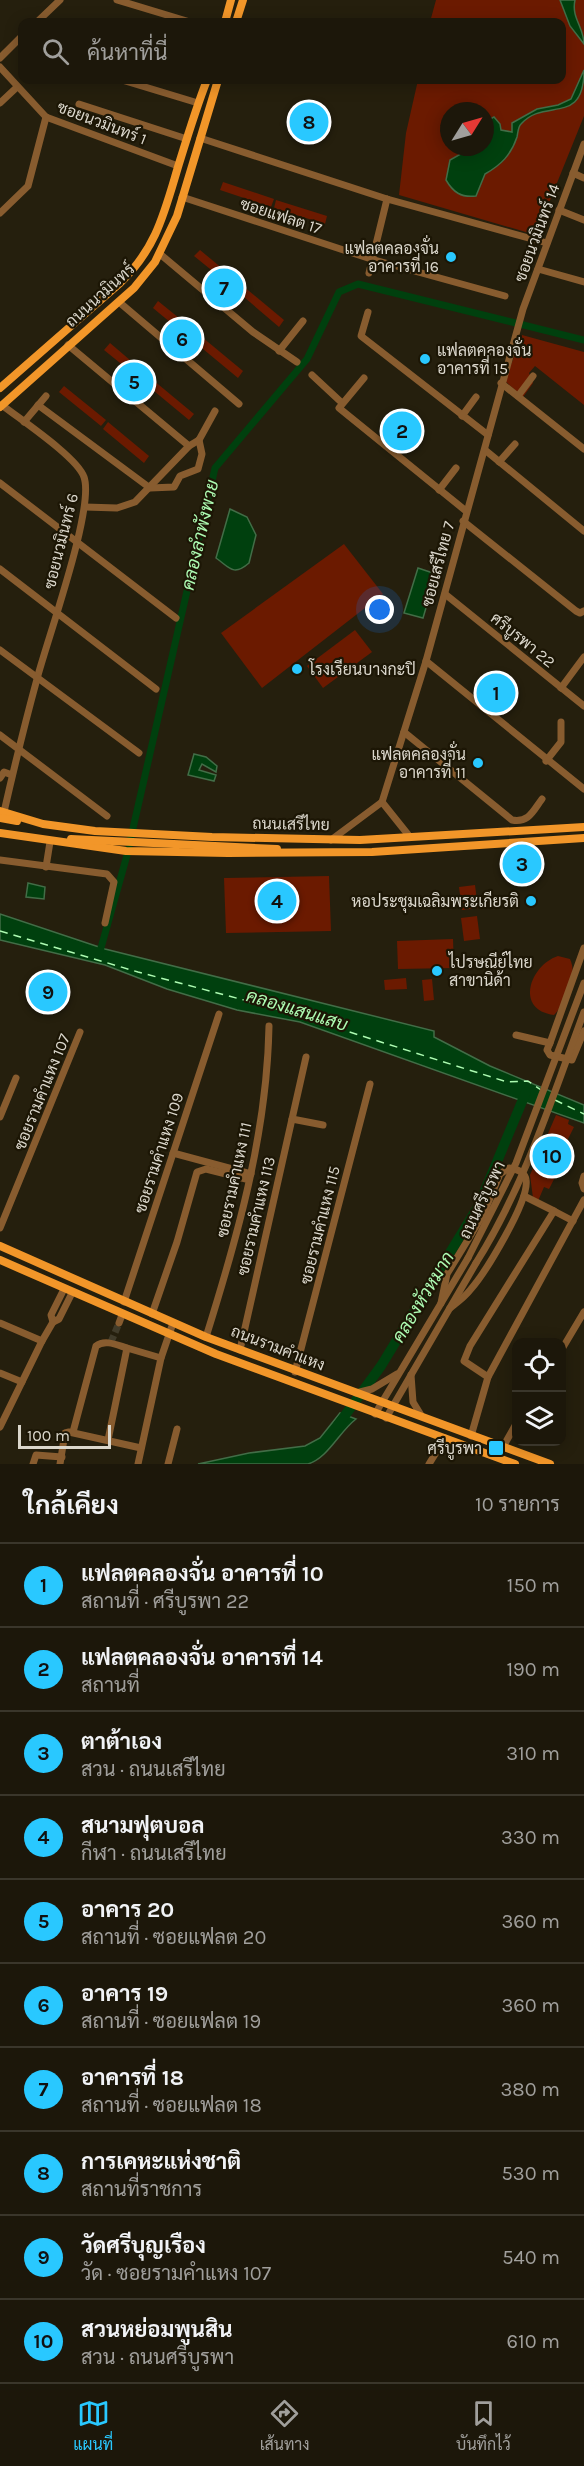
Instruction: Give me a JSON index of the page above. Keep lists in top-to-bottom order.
{
  "streets": {
    "main road": ["ถนนนวมินทร์", "ถนนเสรีไทย", "ถนนรามคำแหง"],
    "street": [
      "ซอยนวมินทร์ 1",
      "ซอยแฟลต 17",
      "ซอยนวมินทร์ 14",
      "ซอยนวมินทร์ 6",
      "ซอยเสรีไทย 7",
      "ศรีบูรพา 22",
      "ซอยรามคำแหง 107",
      "ซอยรามคำแหง 109",
      "ซอยรามคำแหง 111",
      "ถนนศรีบูรพา",
      "ซอยรามคำแหง 113",
      "ซอยรามคำแหง 115"
    ]
  },
  "crossings": [
    ["ซอยนวมินทร์ 1", "ถนนนวมินทร์"],
    ["ซอยแฟลต 17", "ถนนนวมินทร์"],
    ["ซอยนวมินทร์ 14", "ซอยเสรีไทย 7"],
    ["ถนนนวมินทร์", "ซอยนวมินทร์ 6"],
    ["ซอยนวมินทร์ 6", "ถนนเสรีไทย"],
    ["ซอยเสรีไทย 7", "ศรีบูรพา 22"],
    ["ซอยรามคำแหง 109", "ถนนรามคำแหง"],
    ["ซอยรามคำแหง 111", "ถนนรามคำแหง"],
    ["ถนนศรีบูรพา", "ถนนรามคำแหง"],
    ["ซอยรามคำแหง 113", "ถนนรามคำแหง"],
    ["ซอยรามคำแหง 115", "ถนนรามคำแหง"]
  ],
  "water": ["คลองลำพังพวย", "คลองแสนแสบ", "คลองหัวหมาก"],
  "places": {
    "other": [
      "แฟลตคลองจั่น อาคารที่ 16",
      "แฟลตคลองจั่น อาคารที่ 15",
      "โรงเรียนบางกะปิ",
      "แฟลตคลองจั่น อาคารที่ 11",
      "หอประชุมเฉลิมพระเกียรติ",
      "ไปรษณีย์ไทย สาขานิด้า"
    ],
    "transit": ["ศรีบูรพา"]
  },
  "scale_bar": "100 m",
  "north": "top right",
  "page": {
    "search": "ค้นหาที่นี่",
    "pins": [
      "8",
      "7",
      "6",
      "5",
      "2",
      "1",
      "3",
      "4",
      "9",
      "10"
    ],
    "scale": "100 m",
    "heading": ["ใกล้เคียง", "10 รายการ"],
    "list": [
      {
        "mark": "1",
        "name": "แฟลตคลองจั่น อาคารที่ 10",
        "note": "สถานที่ · ศรีบูรพา 22",
        "value": "150 m"
      },
      {
        "mark": "2",
        "name": "แฟลตคลองจั่น อาคารที่ 14",
        "note": "สถานที่",
        "value": "190 m"
      },
      {
        "mark": "3",
        "name": "ตาต้าเอง",
        "note": "สวน · ถนนเสรีไทย",
        "value": "310 m"
      },
      {
        "mark": "4",
        "name": "สนามฟุตบอล",
        "note": "กีฬา · ถนนเสรีไทย",
        "value": "330 m"
      },
      {
        "mark": "5",
        "name": "อาคาร 20",
        "note": "สถานที่ · ซอยแฟลต 20",
        "value": "360 m"
      },
      {
        "mark": "6",
        "name": "อาคาร 19",
        "note": "สถานที่ · ซอยแฟลต 19",
        "value": "360 m"
      },
      {
        "mark": "7",
        "name": "อาคารที่ 18",
        "note": "สถานที่ · ซอยแฟลต 18",
        "value": "380 m"
      },
      {
        "mark": "8",
        "name": "การเคหะแห่งชาติ",
        "note": "สถานที่ราชการ",
        "value": "530 m"
      },
      {
        "mark": "9",
        "name": "วัดศรีบุญเรือง",
        "note": "วัด · ซอยรามคำแหง 107",
        "value": "540 m"
      },
      {
        "mark": "10",
        "name": "สวนหย่อมพูนสิน",
        "note": "สวน · ถนนศรีบูรพา",
        "value": "610 m"
      }
    ],
    "nav": ["แผนที่", "เส้นทาง", "บันทึกไว้"]
  }
}
